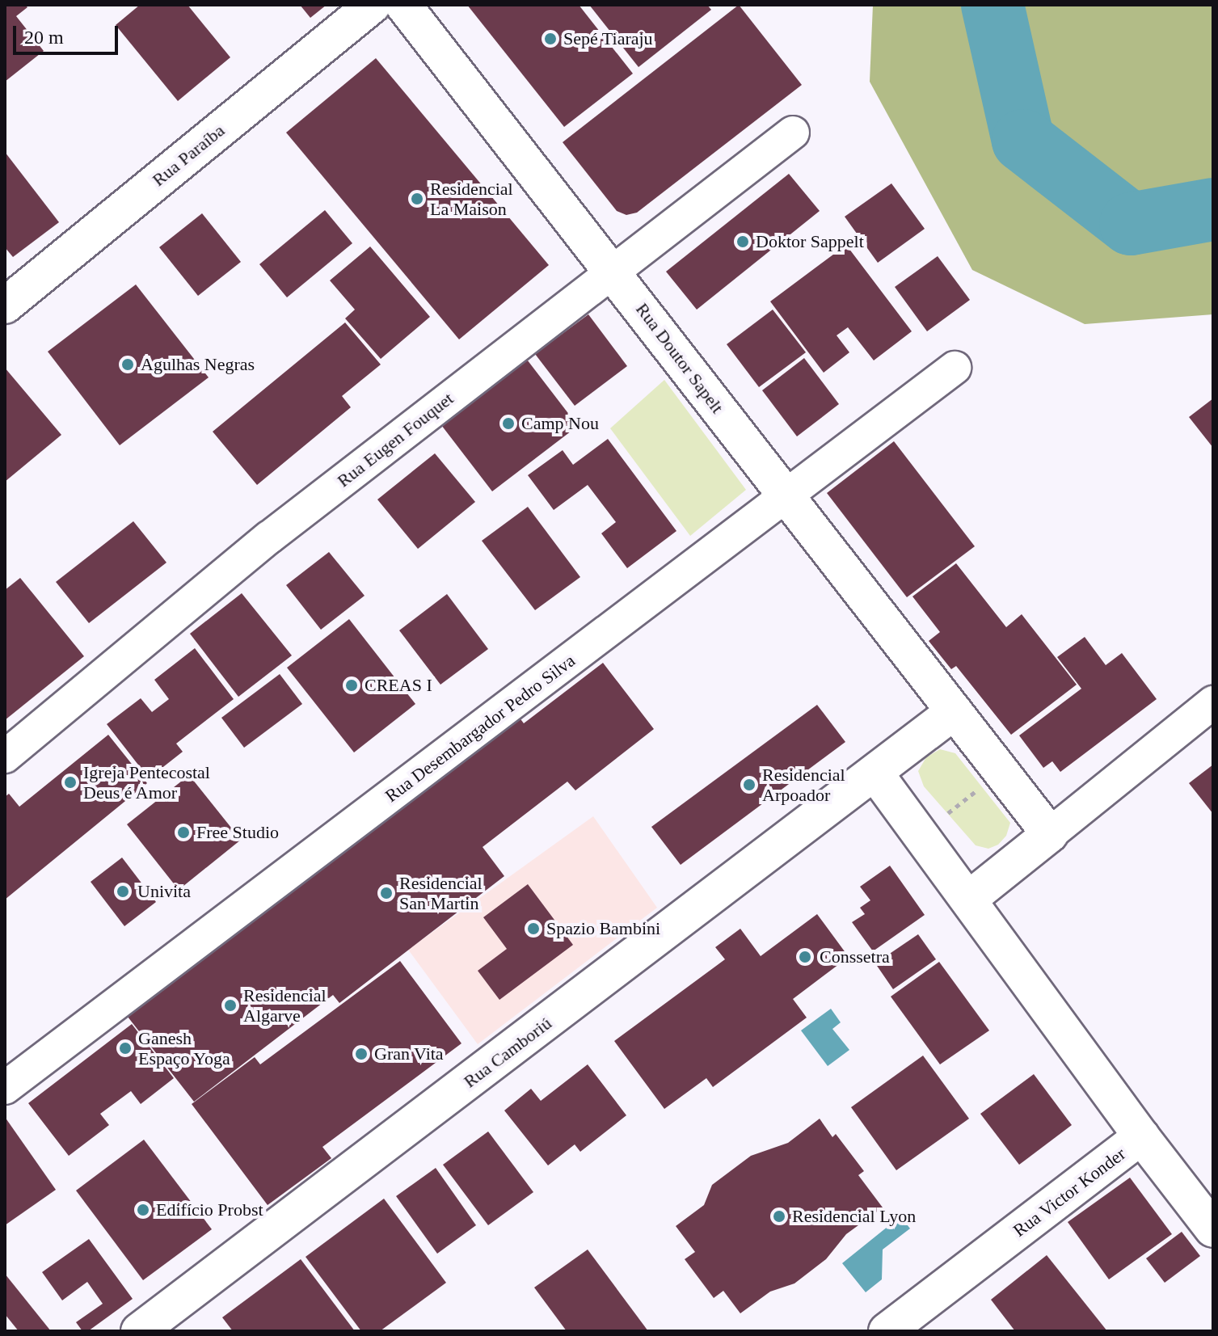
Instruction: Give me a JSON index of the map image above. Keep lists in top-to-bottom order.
{
  "streets": {
    "street": [
      "Rua Paraíba",
      "Rua Doutor Sapelt",
      "Rua Eugen Fouquet",
      "Rua Desembargador Pedro Silva",
      "Rua Camboriú",
      "Rua Victor Konder"
    ]
  },
  "crossings": [
    ["Rua Doutor Sapelt", "Rua Eugen Fouquet"],
    ["Rua Doutor Sapelt", "Rua Desembargador Pedro Silva"],
    ["Rua Doutor Sapelt", "Rua Camboriú"],
    ["Rua Camboriú", "Rua Victor Konder"]
  ],
  "places": [
    "Sepé Tiaraju",
    "Residencial La Maison",
    "Doktor Sappelt",
    "Agulhas Negras",
    "Camp Nou",
    "CREAS I",
    "Igreja Pentecostal Deus é Amor",
    "Residencial Arpoador",
    "Free Studio",
    "Univita",
    "Residencial San Martin",
    "Spazio Bambini",
    "Conssetra",
    "Residencial Algarve",
    "Ganesh Espaço Yoga",
    "Gran Vita",
    "Edifício Probst",
    "Residencial Lyon"
  ],
  "scale_bar": "20 m"
}
